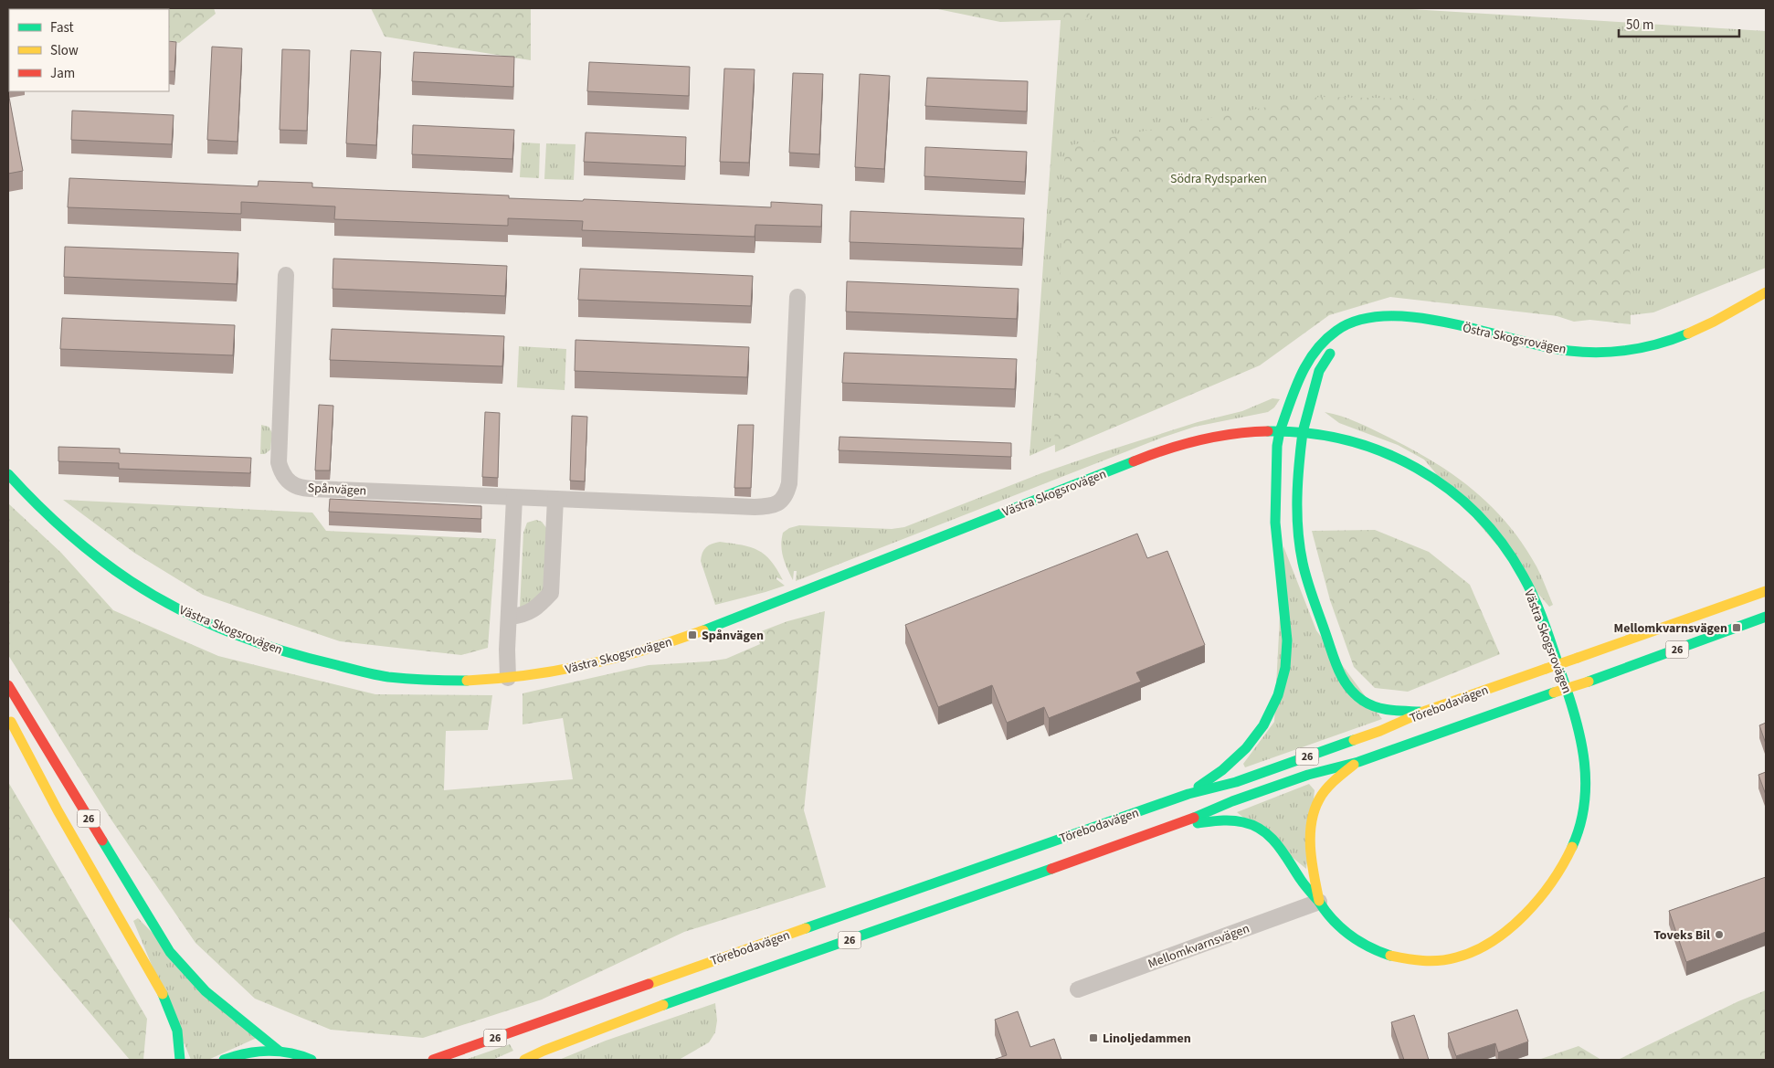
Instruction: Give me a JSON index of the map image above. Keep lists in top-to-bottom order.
{
  "streets": {
    "main road": [
      "Östra Skogsrovägen",
      "Västra Skogsrovägen",
      "26",
      "Törebodavägen"
    ],
    "street": ["Spånvägen", "Mellomkvarnsvägen"]
  },
  "crossings": [
    ["Östra Skogsrovägen", "Västra Skogsrovägen"],
    ["Östra Skogsrovägen", "Törebodavägen"],
    ["Västra Skogsrovägen", "Törebodavägen"],
    ["Västra Skogsrovägen", "Mellomkvarnsvägen"]
  ],
  "parks": ["Södra Rydsparken"],
  "places": {
    "transit": ["Mellomkvarnsvägen", "Spånvägen", "Linoljedammen"],
    "other": ["Toveks Bil"]
  },
  "legend": ["Fast", "Slow", "Jam"],
  "scale_bar": "50 m"
}
